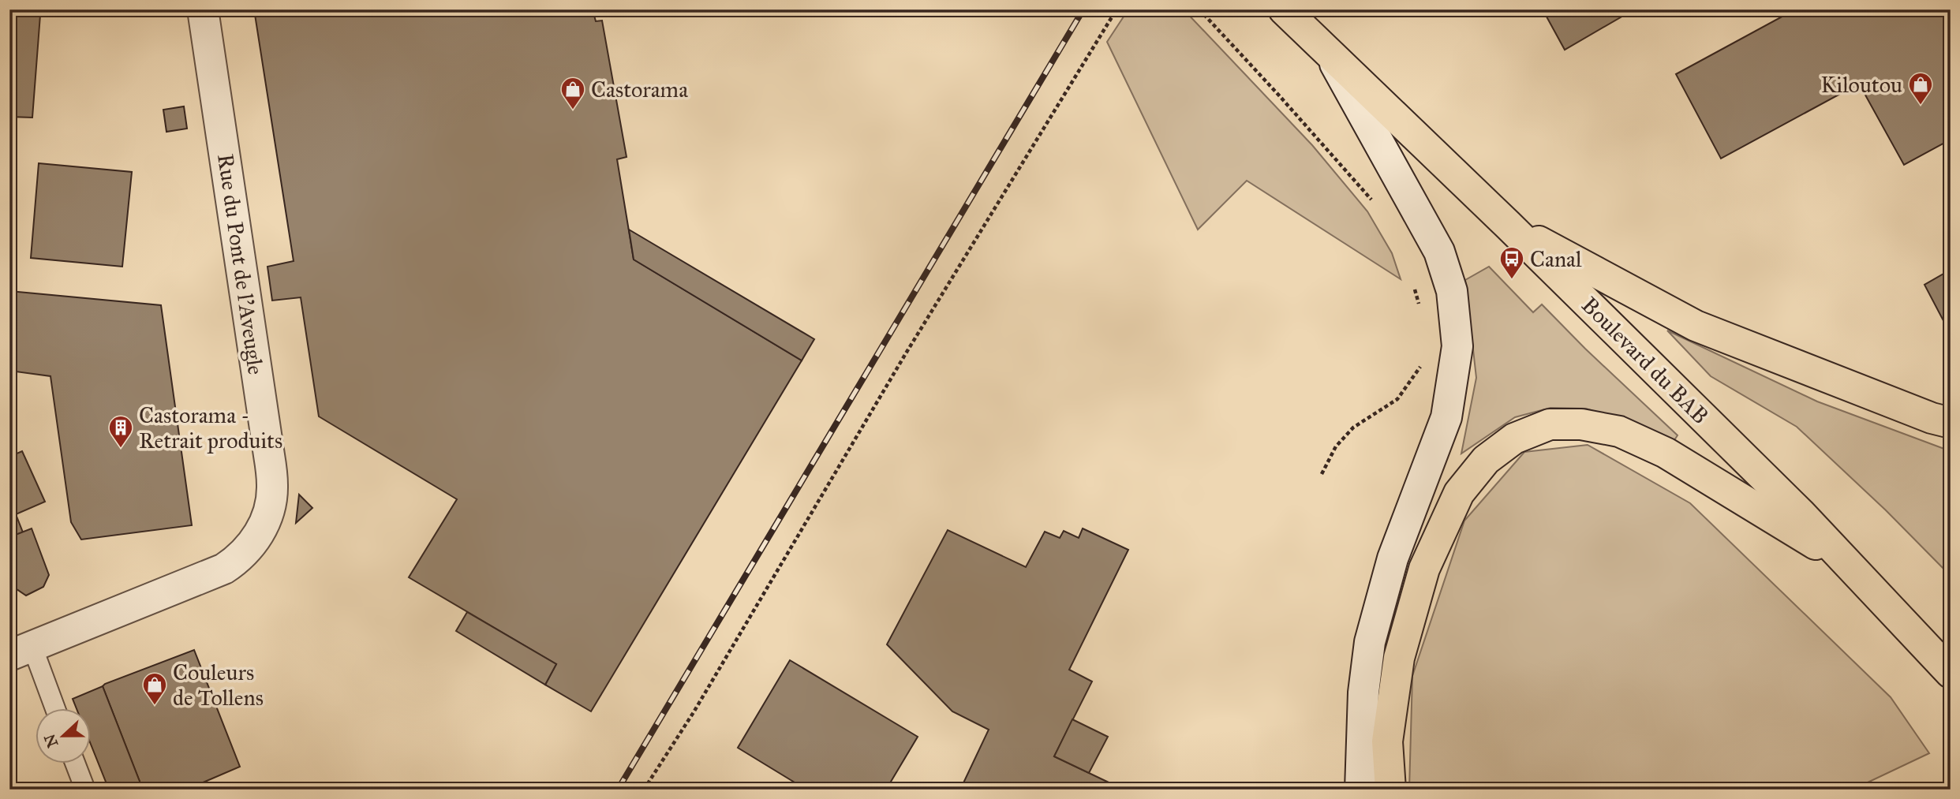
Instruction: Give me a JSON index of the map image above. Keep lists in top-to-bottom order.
{
  "streets": {
    "main road": ["Boulevard du BAB"],
    "street": ["Rue du Pont de l'Aveugle"]
  },
  "places": {
    "shop": ["Kiloutou", "Castorama", "Couleurs de Tollens"],
    "bus stop": ["Canal"],
    "building": ["Castorama - Retrait produits"]
  },
  "north": "left"
}
